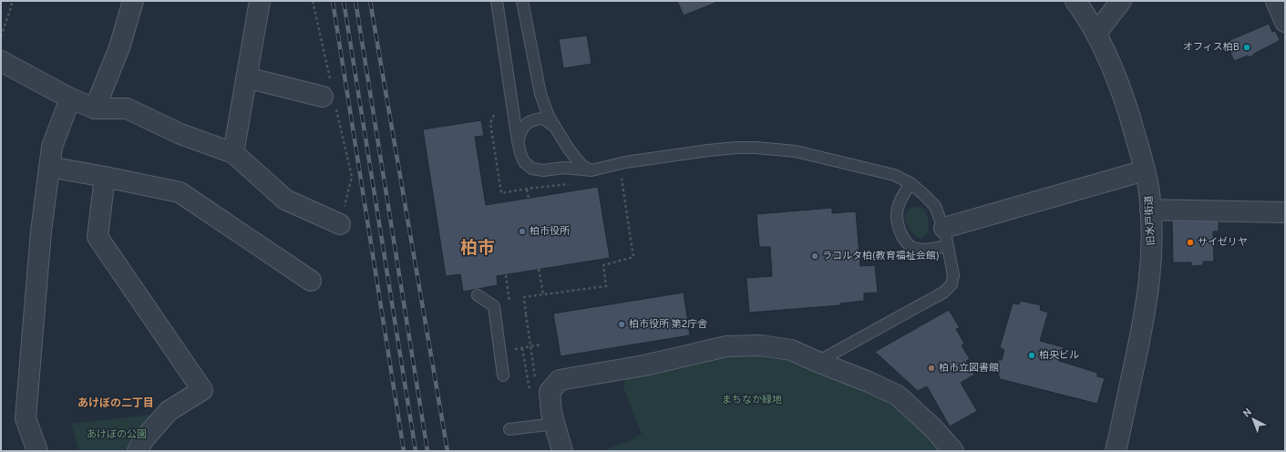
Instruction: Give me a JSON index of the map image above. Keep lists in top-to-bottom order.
{
  "streets": {
    "street": ["旧水戸街道"]
  },
  "districts": ["柏市", "あけぼの二丁目"],
  "parks": ["まちなか緑地", "あけぼの公園"],
  "places": [
    "オフィス柏B",
    "柏市役所",
    "サイゼリヤ",
    "ラコルタ柏(教育福祉会館)",
    "柏市役所 第2庁舎",
    "柏央ビル",
    "柏市立図書館"
  ],
  "north": "top left"
}
